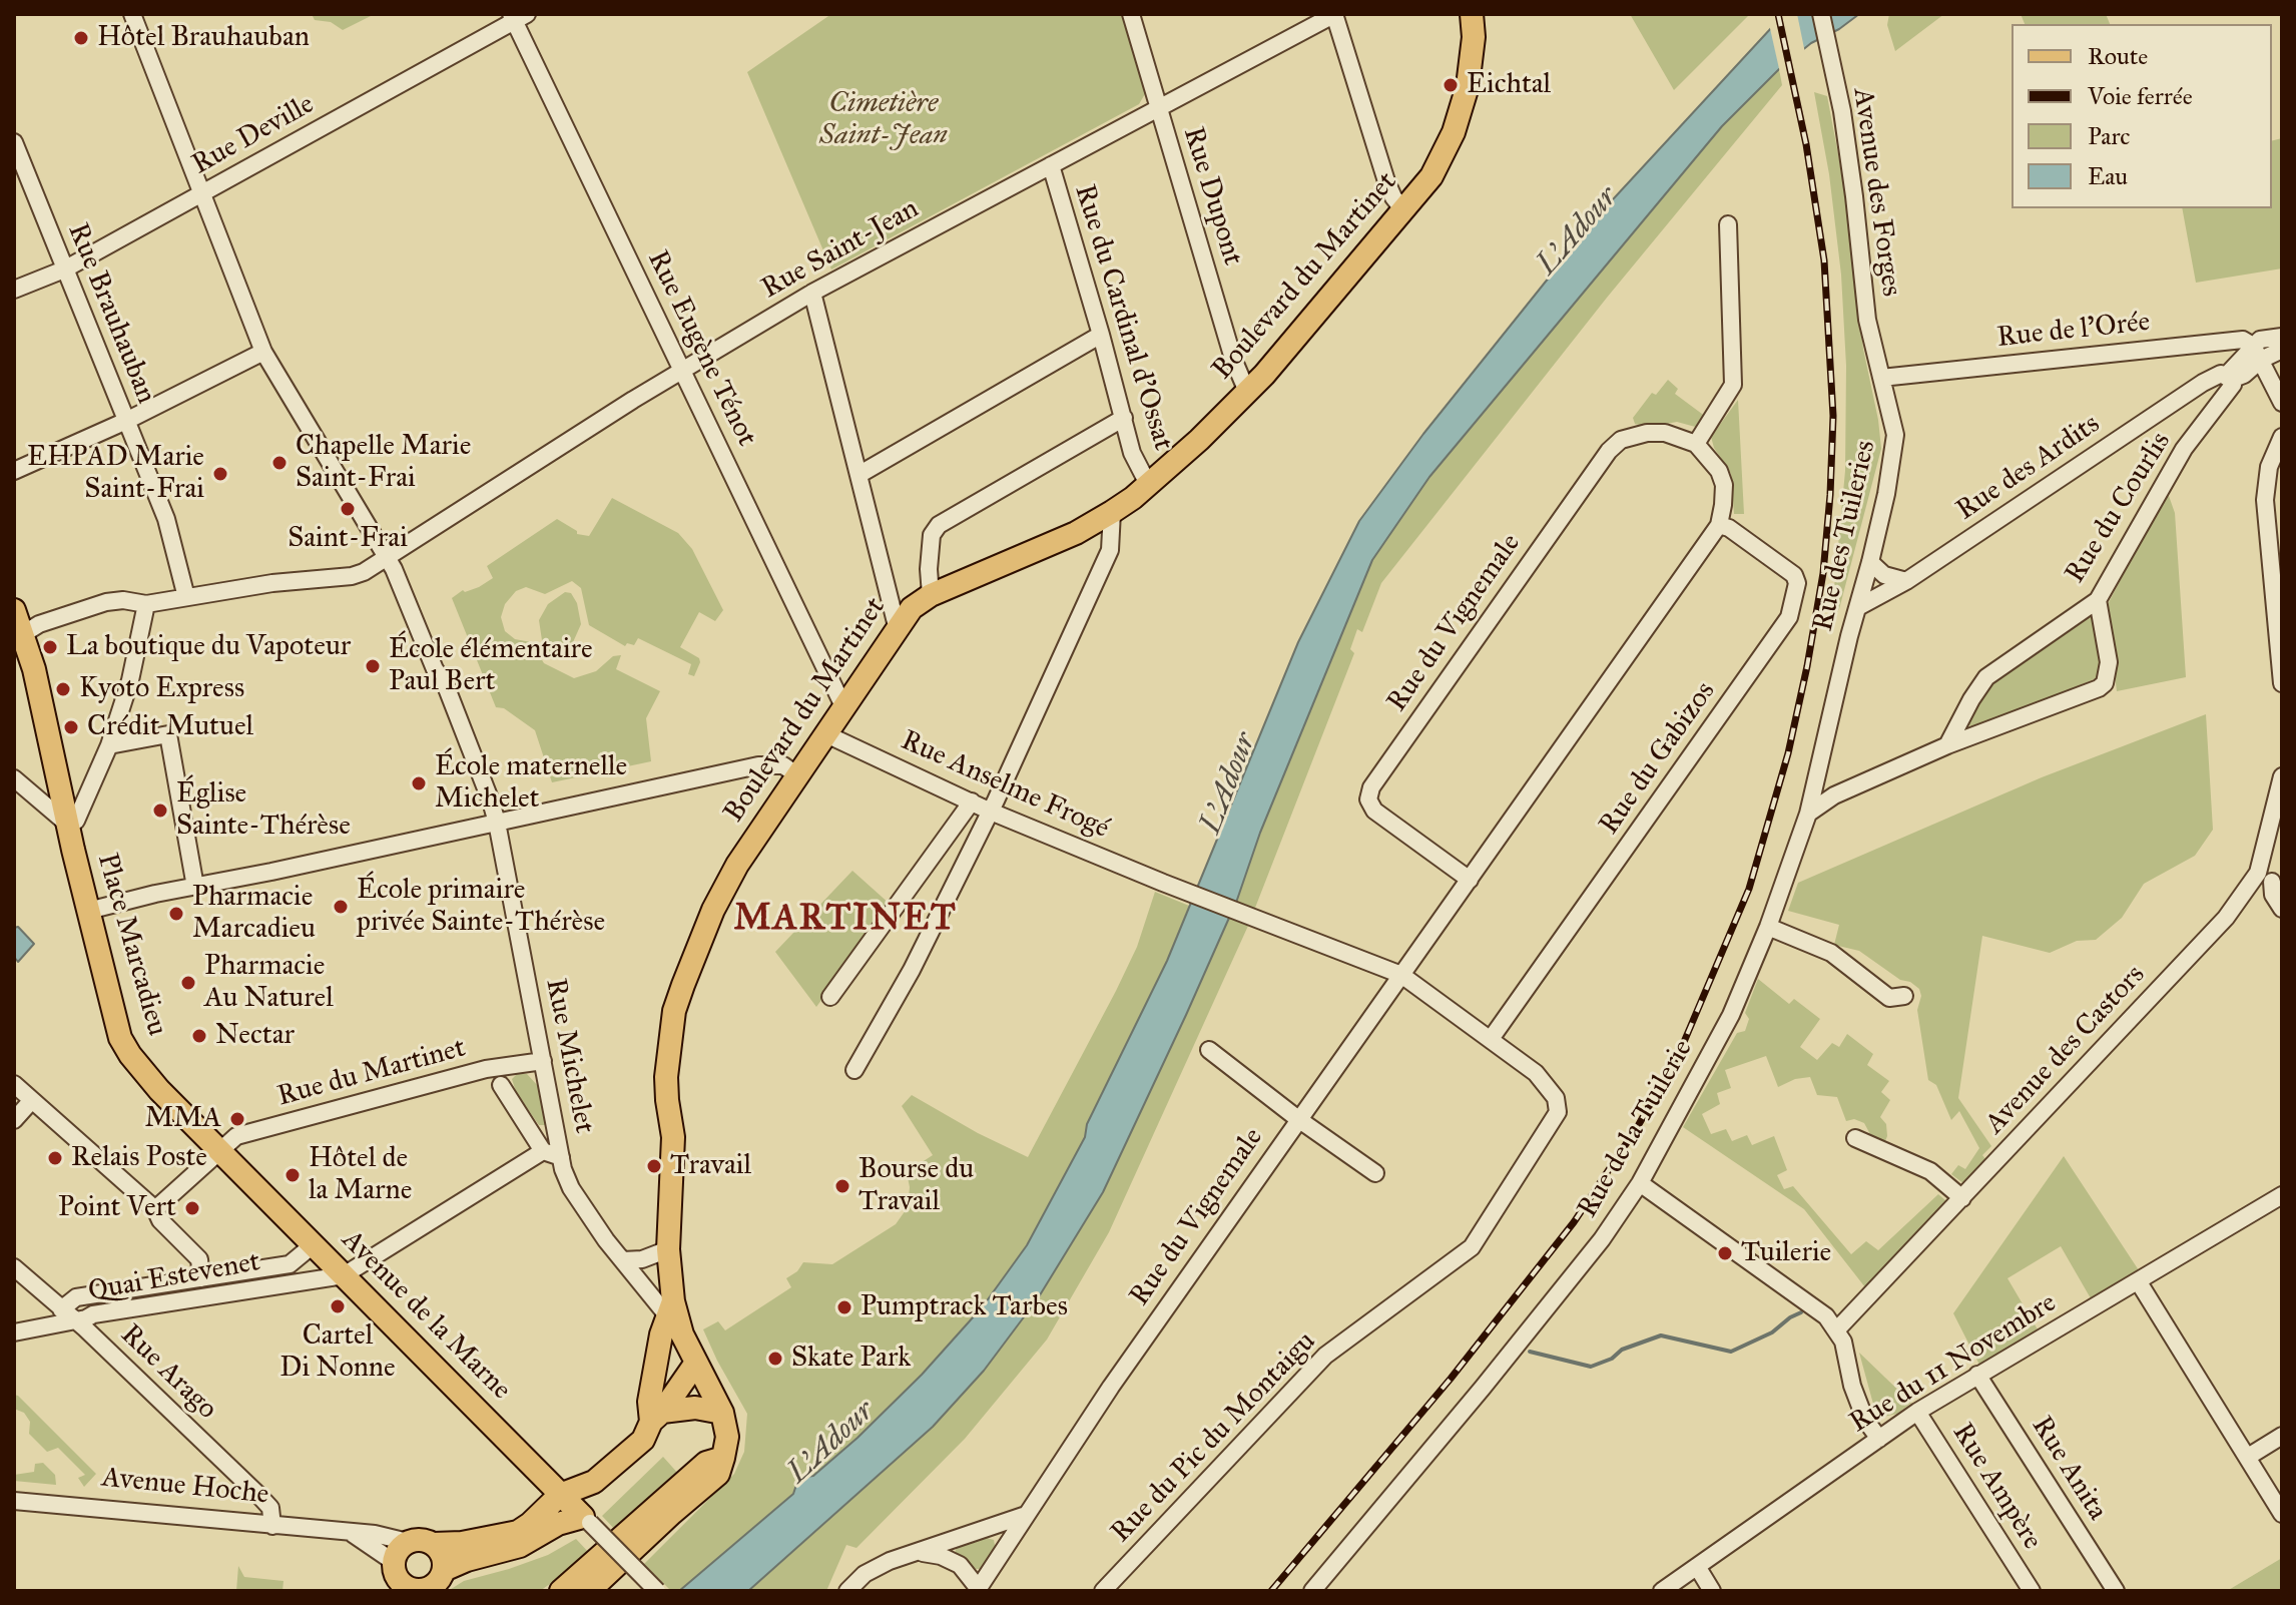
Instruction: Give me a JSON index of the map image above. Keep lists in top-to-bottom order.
{
  "streets": {
    "main road": ["Boulevard du Martinet", "Place Marcadieu", "Avenue de la Marne"],
    "street": [
      "Rue Deville",
      "Avenue des Forges",
      "Rue Dupont",
      "Rue Saint-Jean",
      "Rue Brauhauban",
      "Rue du Cardinal d'Ossat",
      "Rue de l'Orée",
      "Rue Eugène Ténot",
      "Rue des Ardits",
      "Rue du Courlis",
      "Rue des Tuileries",
      "Rue du Vignemale",
      "Rue du Gabizos",
      "Rue Anselme Frogé",
      "Avenue des Castors",
      "Rue Michelet",
      "Rue du Martinet",
      "Rue de la Tuilerie",
      "Quai Estevenet",
      "Rue du 11 Novembre",
      "Rue Arago",
      "Rue du Pic du Montaigu",
      "Rue Anita",
      "Avenue Hoche",
      "Rue Ampère"
    ]
  },
  "crossings": [
    ["Rue Deville", "Rue Brauhauban"],
    ["Rue Deville", "Rue Eugène Ténot"],
    ["Rue Deville", "Rue Michelet"],
    ["Avenue des Forges", "Rue de l'Orée"],
    ["Avenue des Forges", "Rue des Tuileries"],
    ["Rue Dupont", "Rue Saint-Jean"],
    ["Rue Dupont", "Boulevard du Martinet"],
    ["Rue Saint-Jean", "Rue Brauhauban"],
    ["Rue Saint-Jean", "Rue du Cardinal d'Ossat"],
    ["Rue Saint-Jean", "Rue Eugène Ténot"],
    ["Rue Saint-Jean", "Place Marcadieu"],
    ["Rue Saint-Jean", "Rue Michelet"],
    ["Boulevard du Martinet", "Rue du Cardinal d'Ossat"],
    ["Boulevard du Martinet", "Rue Eugène Ténot"],
    ["Boulevard du Martinet", "Rue Anselme Frogé"],
    ["Boulevard du Martinet", "Rue Michelet"],
    ["Rue de l'Orée", "Rue des Ardits"],
    ["Rue de l'Orée", "Rue des Tuileries"],
    ["Rue des Ardits", "Rue du Courlis"],
    ["Rue des Ardits", "Rue des Tuileries"],
    ["Rue des Tuileries", "Rue de la Tuilerie"],
    ["Rue du Vignemale", "Rue du Gabizos"],
    ["Rue du Vignemale", "Rue Anselme Frogé"],
    ["Rue du Gabizos", "Rue Anselme Frogé"],
    ["Rue Anselme Frogé", "Rue du Pic du Montaigu"],
    ["Place Marcadieu", "Rue du Martinet"],
    ["Place Marcadieu", "Avenue de la Marne"],
    ["Rue Michelet", "Rue du Martinet"],
    ["Rue du Martinet", "Avenue de la Marne"],
    ["Quai Estevenet", "Avenue de la Marne"],
    ["Quai Estevenet", "Rue Arago"],
    ["Rue du 11 Novembre", "Rue Anita"],
    ["Rue du 11 Novembre", "Rue Ampère"],
    ["Rue Arago", "Avenue Hoche"]
  ],
  "districts": ["MARTINET"],
  "water": ["L'Adour"],
  "parks": ["Cimetière Saint-Jean"],
  "places": [
    "Hôtel Brauhauban",
    "Eichtal",
    "Chapelle Marie Saint-Frai",
    "EHPAD Marie Saint-Frai",
    "Saint-Frai",
    "La boutique du Vapoteur",
    "École élémentaire Paul Bert",
    "Kyoto Express",
    "Crédit Mutuel",
    "École maternelle Michelet",
    "Église Sainte-Thérèse",
    "École primaire privée Sainte-Thérèse",
    "Pharmacie Marcadieu",
    "Pharmacie Au Naturel",
    "Nectar",
    "MMA",
    "Relais Poste",
    "Travail",
    "Hôtel de la Marne",
    "Bourse du Travail",
    "Point Vert",
    "Tuilerie",
    "Cartel Di Nonne",
    "Pumptrack Tarbes",
    "Skate Park"
  ],
  "legend": [
    "Route",
    "Voie ferrée",
    "Parc",
    "Eau"
  ]
}
